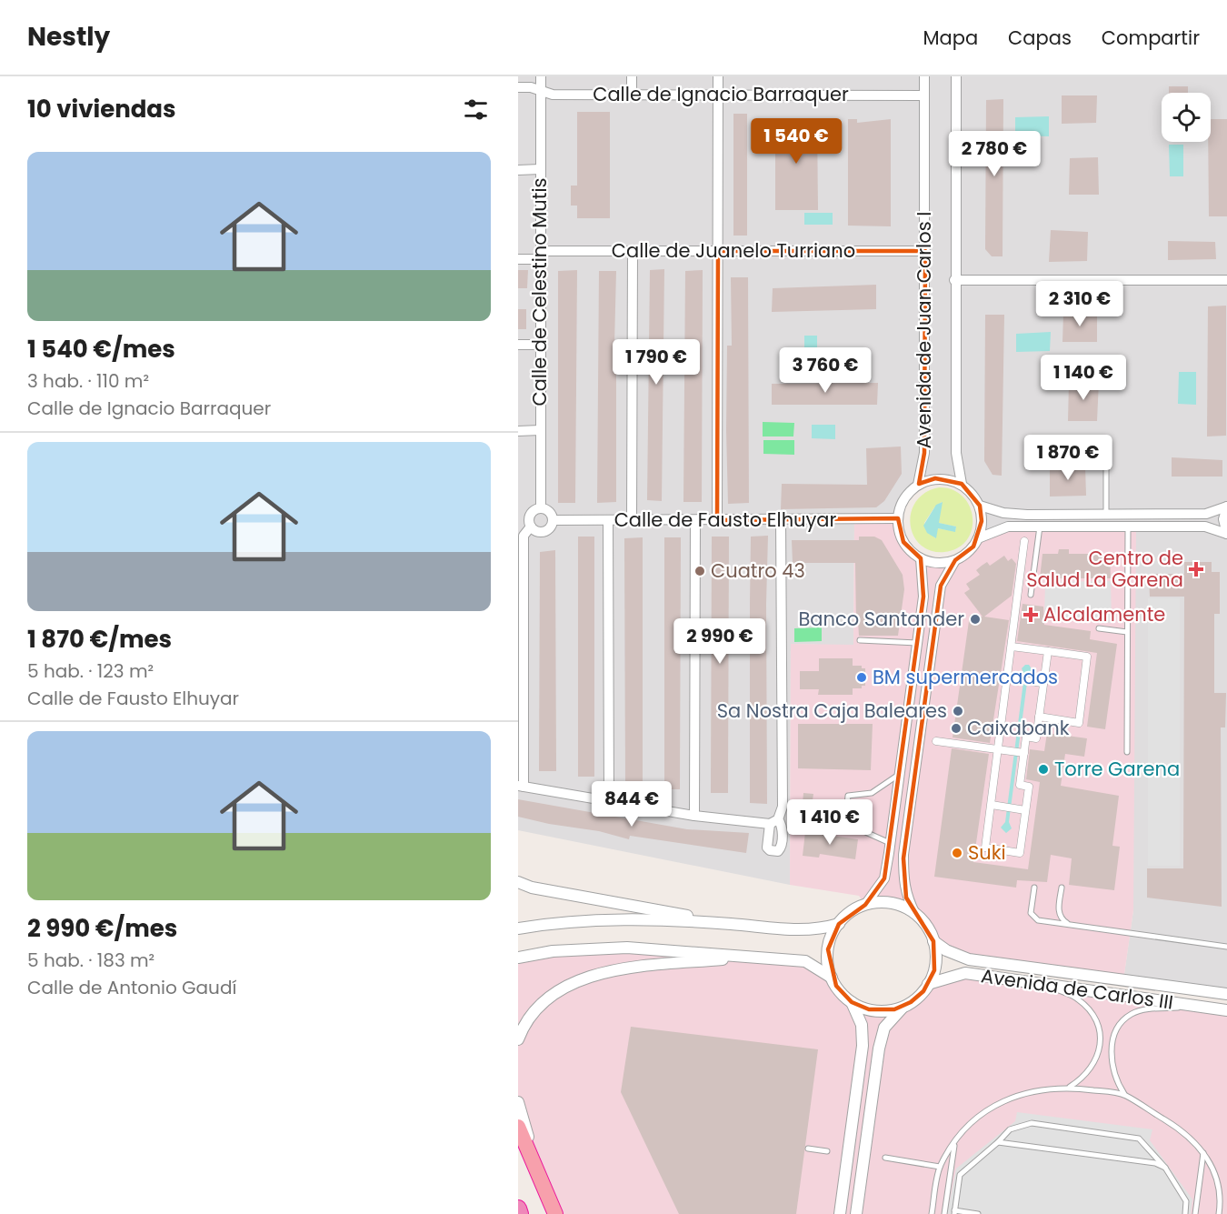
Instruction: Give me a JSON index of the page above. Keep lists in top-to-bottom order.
{
  "streets": {
    "street": [
      "Calle de Ignacio Barraquer",
      "Calle de Juanelo Turriano",
      "Calle de Celestino Mutis",
      "Avenida de Juan Carlos I",
      "Calle de Fausto Elhuyar",
      "Avenida de Carlos III"
    ]
  },
  "crossings": [
    ["Calle de Ignacio Barraquer", "Calle de Celestino Mutis"],
    ["Calle de Ignacio Barraquer", "Avenida de Juan Carlos I"],
    ["Calle de Juanelo Turriano", "Calle de Celestino Mutis"],
    ["Calle de Juanelo Turriano", "Avenida de Juan Carlos I"],
    ["Calle de Celestino Mutis", "Calle de Fausto Elhuyar"],
    ["Avenida de Juan Carlos I", "Calle de Fausto Elhuyar"]
  ],
  "places": {
    "health": ["Centro de Salud La Garena", "Alcalamente"],
    "other": [
      "Cuatro 43",
      "Banco Santander",
      "BM supermercados",
      "Sa Nostra Caja Baleares",
      "Caixabank",
      "Torre Garena",
      "Suki"
    ]
  },
  "page": {
    "header": "Nestly",
    "nav": ["Mapa", "Capas", "Compartir"],
    "heading": "10 viviendas",
    "price": [
      "1 540 €",
      "2 780 €",
      "2 310 €",
      "1 790 €",
      "3 760 €",
      "1 140 €",
      "1 870 €",
      "2 990 €",
      "844 €",
      "1 410 €"
    ],
    "list": [
      {
        "name": "1 540 €/mes",
        "note": "3 hab. · 110 m² · Calle de Ignacio Barraquer"
      },
      {
        "name": "1 870 €/mes",
        "note": "5 hab. · 123 m² · Calle de Fausto Elhuyar"
      },
      {
        "name": "2 990 €/mes",
        "note": "5 hab. · 183 m² · Calle de Antonio Gaudí"
      }
    ]
  }
}
